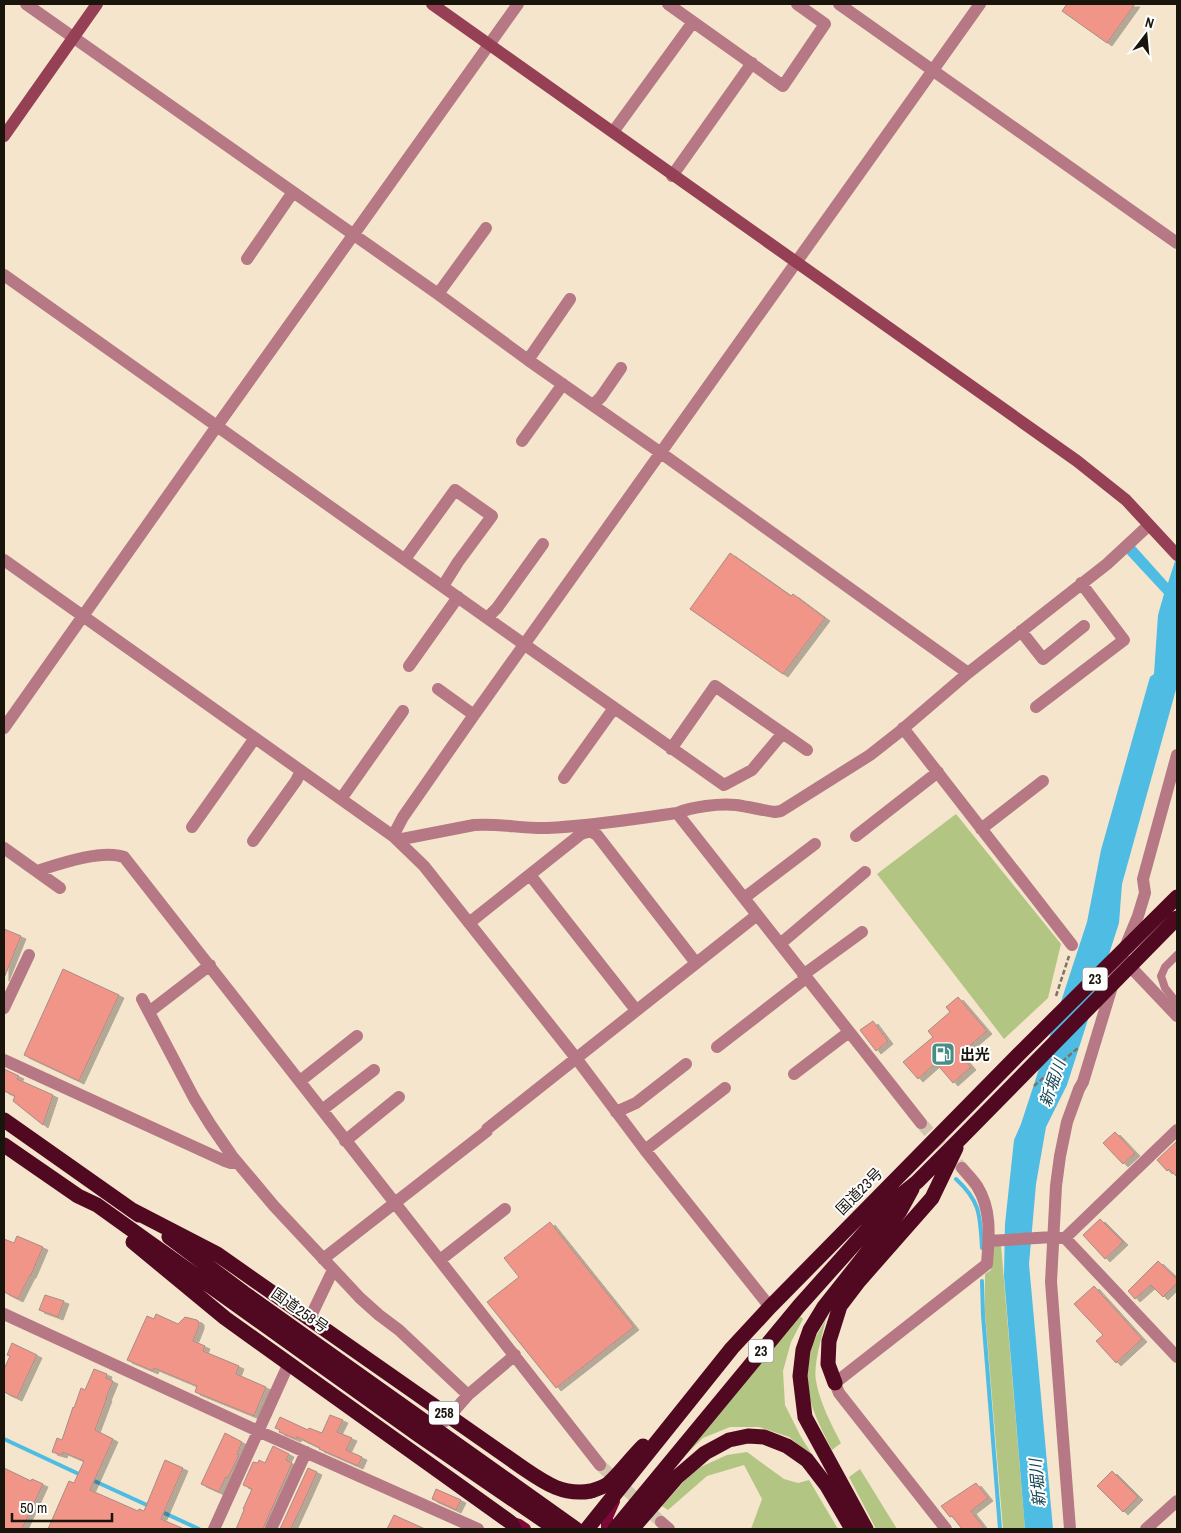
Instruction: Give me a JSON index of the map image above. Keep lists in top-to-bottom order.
{
  "streets": {
    "highway": [
      "23",
      "国道23号",
      "国道258号",
      "258"
    ]
  },
  "crossings": [
    ["国道23号", "258"],
    ["国道258号", "258"]
  ],
  "water": ["新堀川"],
  "places": {
    "fuel station": ["出光"]
  },
  "scale_bar": "50 m",
  "north": "top"
}
